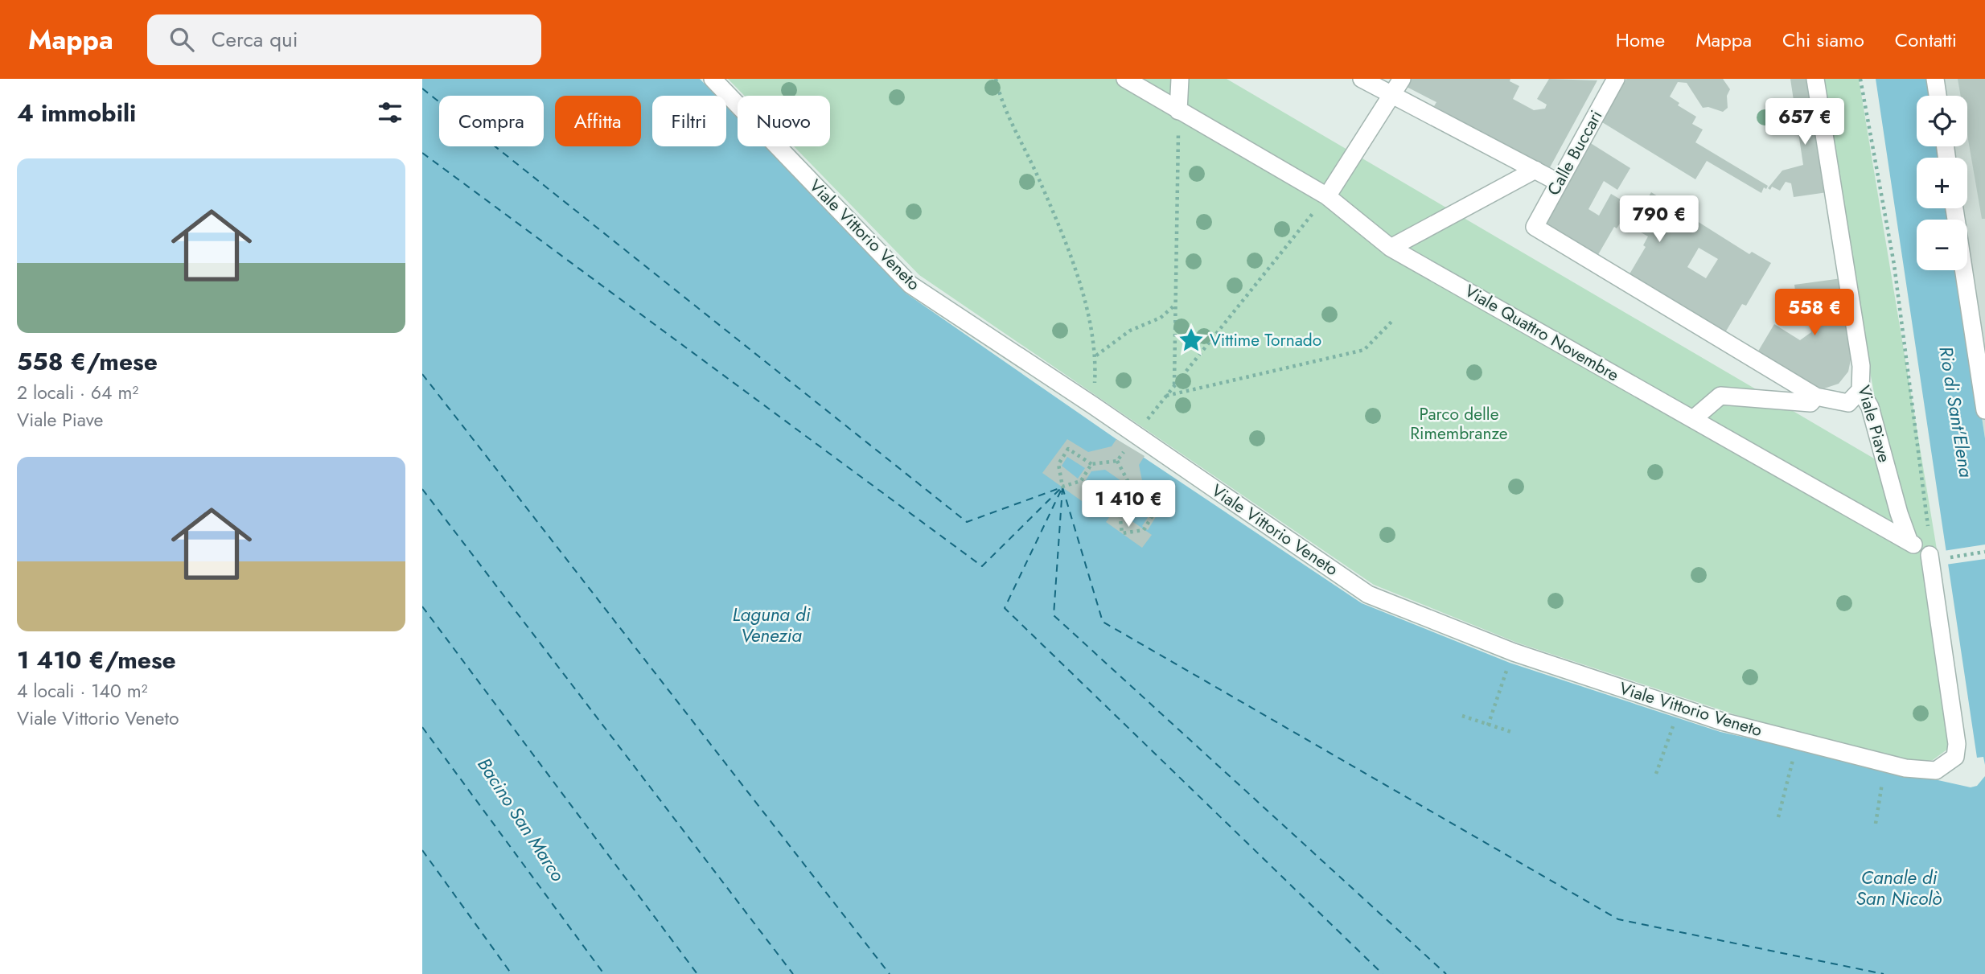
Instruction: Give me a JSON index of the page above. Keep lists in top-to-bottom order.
{
  "streets": {
    "street": [
      "Calle Buccari",
      "Viale Vittorio Veneto",
      "Viale Quattro Novembre",
      "Viale Piave"
    ]
  },
  "crossings": [
    ["Viale Quattro Novembre", "Viale Piave"]
  ],
  "water": [
    "Rio di Sant'Elena",
    "Laguna di Venezia",
    "Bacino San Marco",
    "Canale di San Nicolò"
  ],
  "parks": ["Parco delle Rimembranze"],
  "places": {
    "place": ["Vittime Tornado"]
  },
  "page": {
    "header": "Mappa",
    "search": "Cerca qui",
    "nav": [
      "Home",
      "Mappa",
      "Chi siamo",
      "Contatti"
    ],
    "heading": "4 immobili",
    "map_buttons": ["+", "−"],
    "chip": [
      "Compra",
      "Affitta",
      "Filtri",
      "Nuovo"
    ],
    "price": [
      "657 €",
      "790 €",
      "558 €",
      "1 410 €"
    ],
    "list": [
      {
        "name": "558 €/mese",
        "note": "2 locali · 64 m² · Viale Piave"
      },
      {
        "name": "1 410 €/mese",
        "note": "4 locali · 140 m² · Viale Vittorio Veneto"
      }
    ]
  }
}
